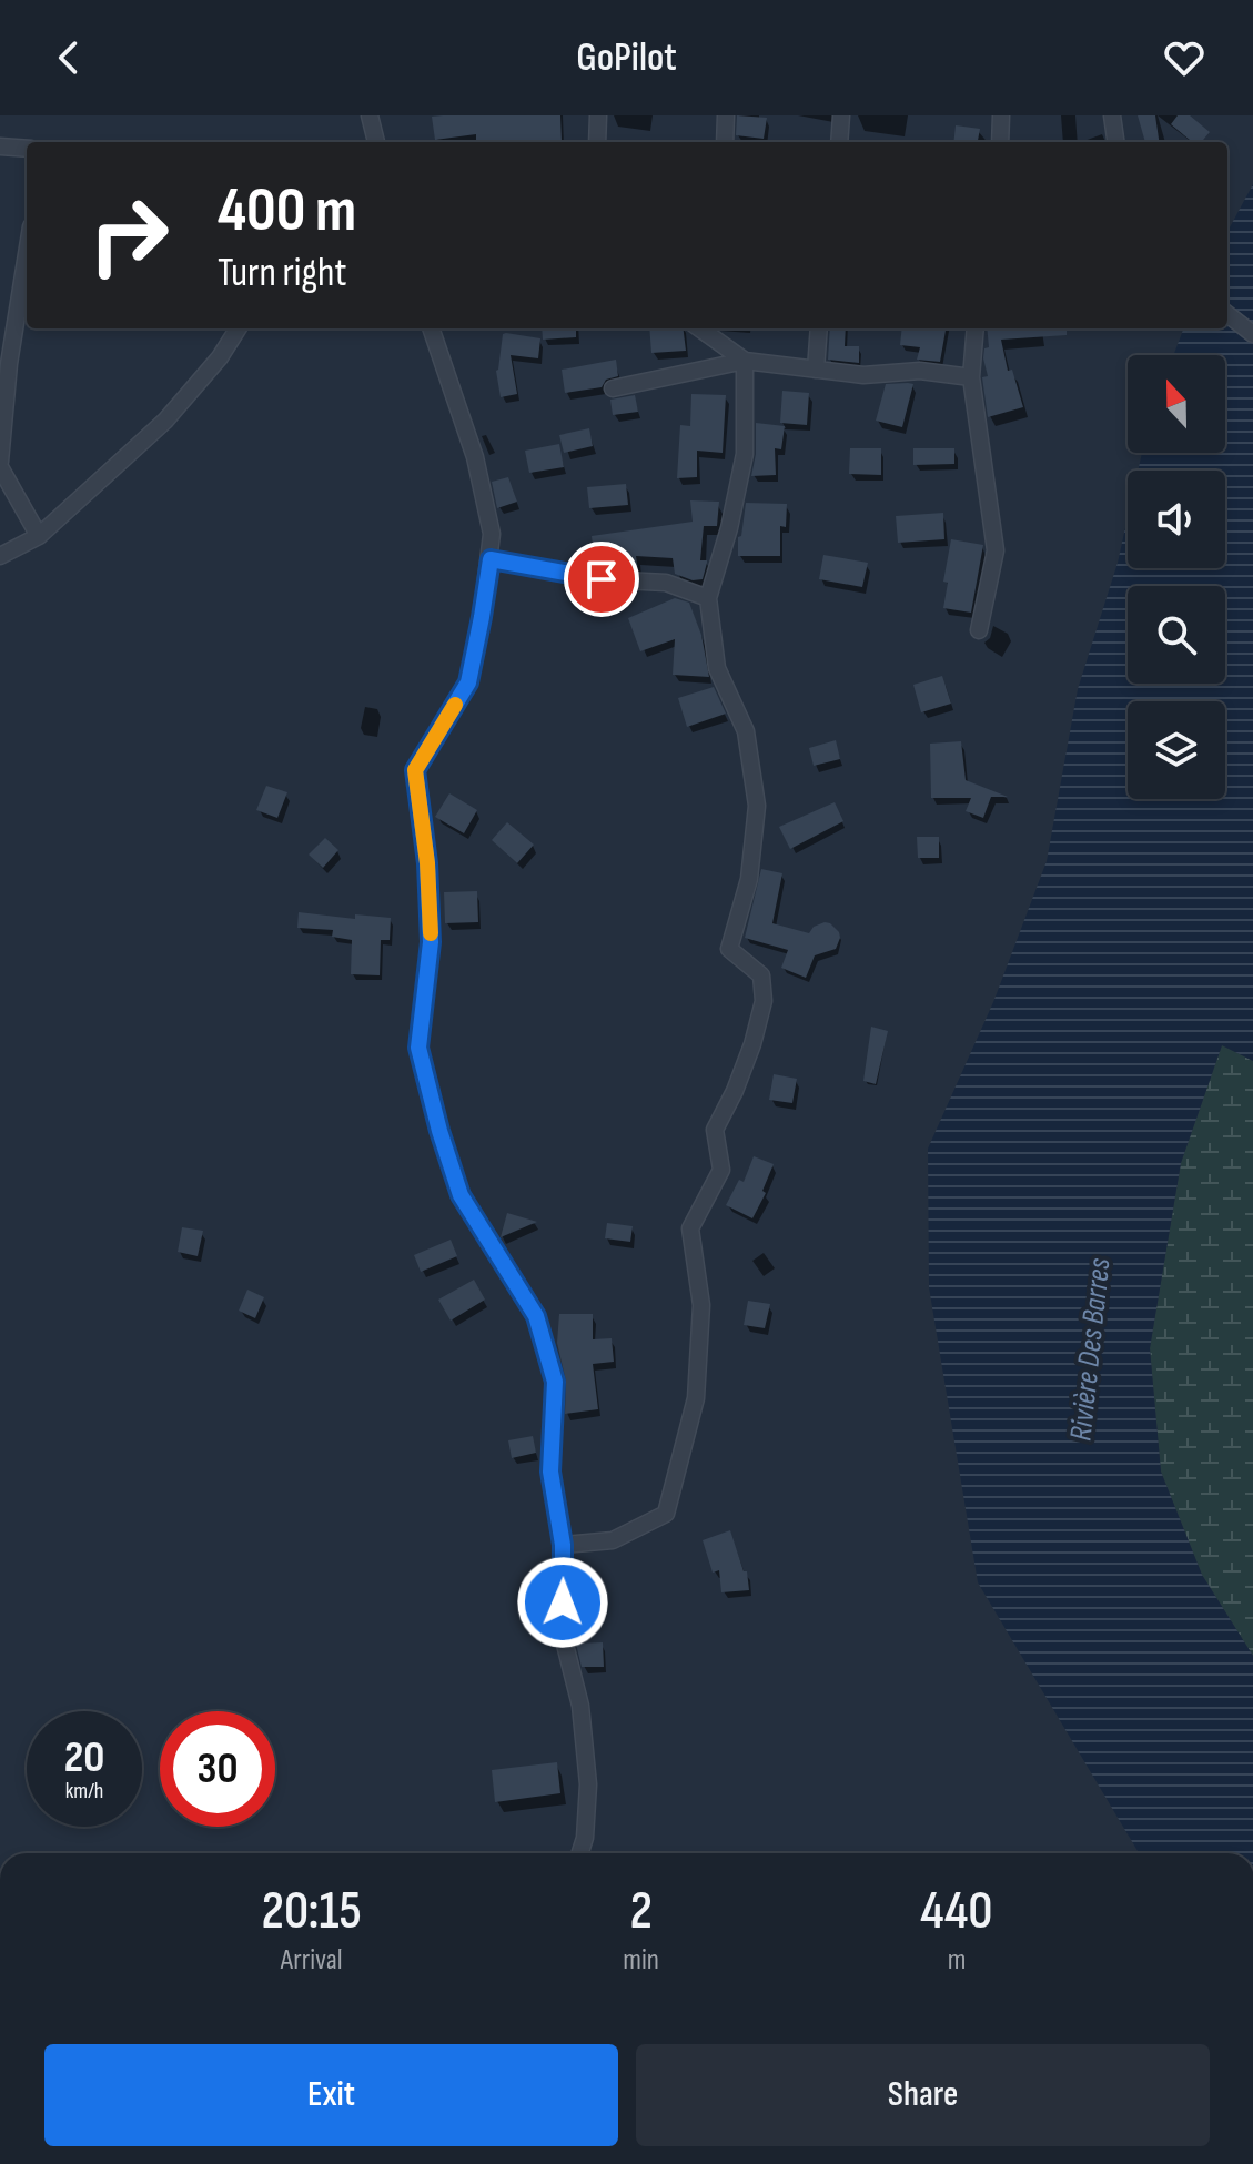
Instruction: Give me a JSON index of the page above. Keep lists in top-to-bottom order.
{
  "water": ["Rivière Des Barres"],
  "north": "top",
  "page": {
    "header": "GoPilot",
    "turn": ["400 m", "Turn right"],
    "speed": "20 km/h",
    "limit": "30",
    "eta": [
      "20:15",
      "Arrival",
      "2",
      "min",
      "440",
      "m"
    ],
    "buttons": ["Exit", "Share"]
  }
}
